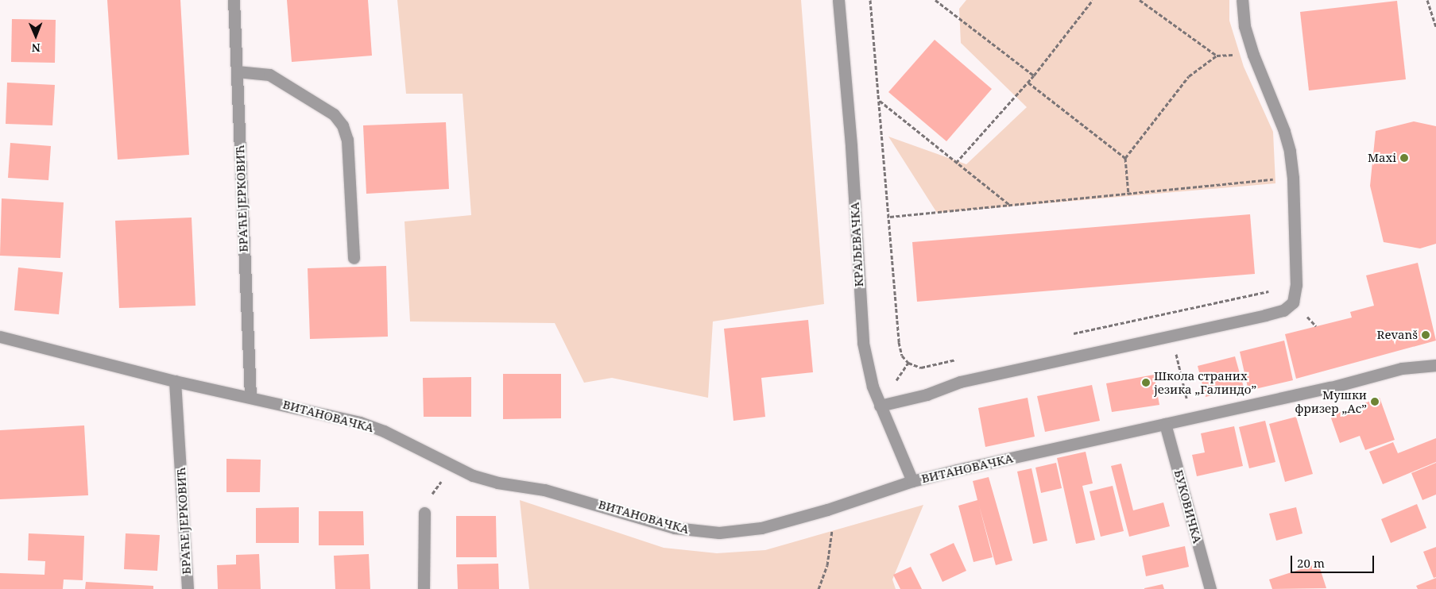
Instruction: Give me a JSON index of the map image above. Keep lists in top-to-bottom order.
{
  "streets": {
    "street": [
      "БРАЋЕ ЈЕРКОВИЋ",
      "КРАЉЕВАЧКА",
      "ВИТАНОВАЧКА",
      "БУКОВИЧКА"
    ]
  },
  "crossings": [
    ["БРАЋЕ ЈЕРКОВИЋ", "ВИТАНОВАЧКА"],
    ["КРАЉЕВАЧКА", "ВИТАНОВАЧКА"],
    ["ВИТАНОВАЧКА", "БУКОВИЧКА"]
  ],
  "places": [
    "Maxi",
    "Revanš",
    "Школа страних језика „Галиндо”",
    "Мушки фризер „Ас”"
  ],
  "scale_bar": "20 m",
  "north": "bottom"
}
